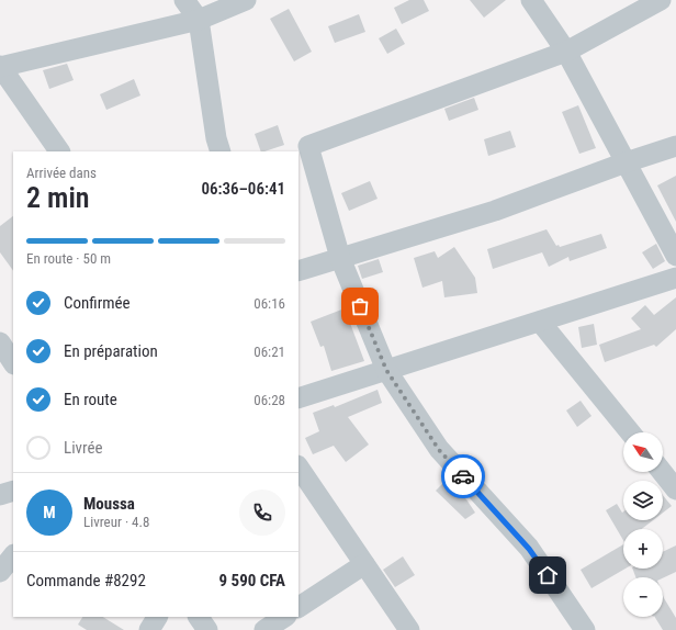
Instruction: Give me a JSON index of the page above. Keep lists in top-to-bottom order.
{
  "north": "top left",
  "page": {
    "heading": ["2 min", "Arrivée dans", "06:36–06:41"],
    "panel": [
      "Moussa",
      "Livreur · 4.8",
      "Commande #8292",
      "9 590 CFA"
    ],
    "bar": "En route · 50 m",
    "list": [
      ["Confirmée", "06:16"],
      ["En préparation", "06:21"],
      ["En route", "06:28"],
      "Livrée"
    ],
    "map_buttons": ["+", "−"],
    "round": "M"
  }
}
